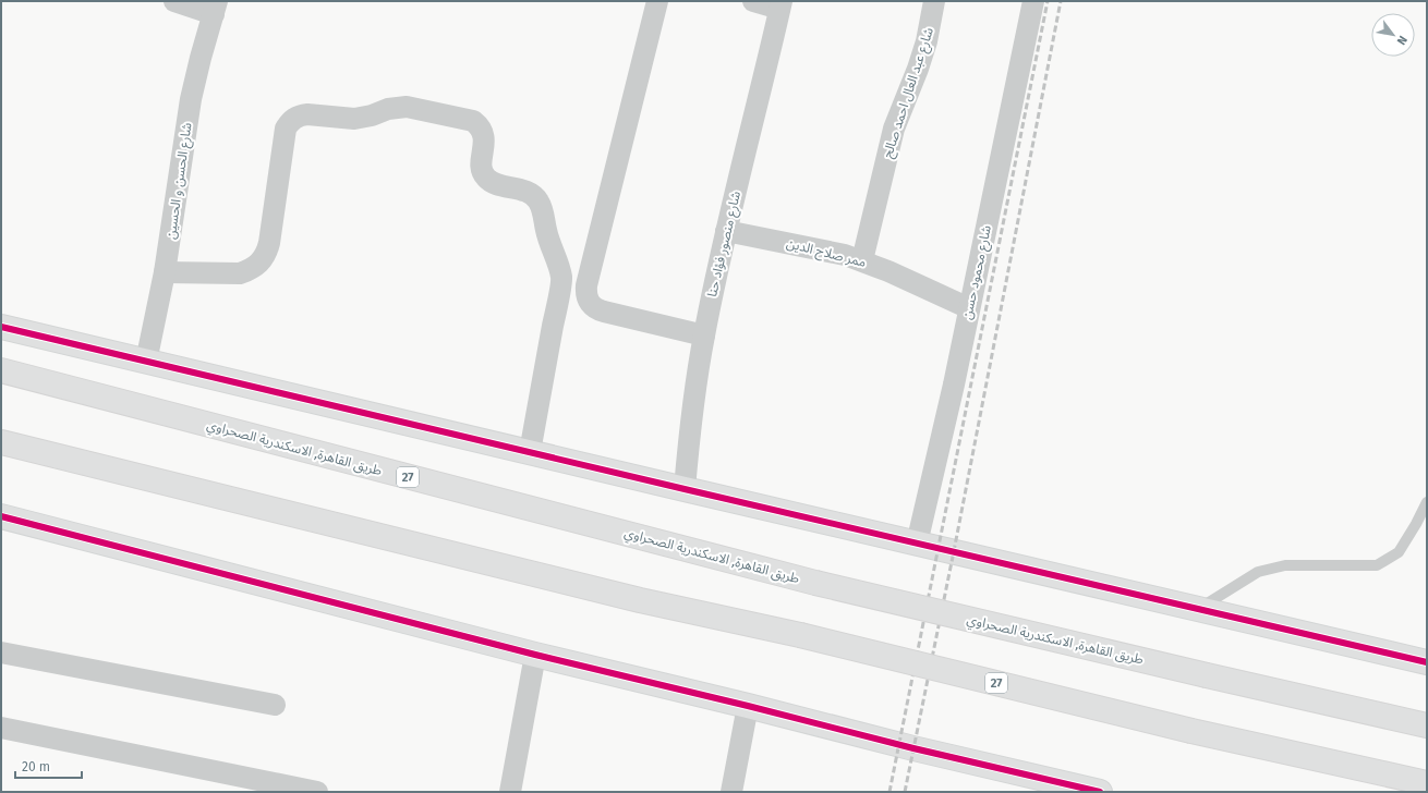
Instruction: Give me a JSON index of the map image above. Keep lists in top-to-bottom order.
{
  "streets": {
    "main road": ["طريق القاهرة, الاسكندرية الصحراوي", "27"],
    "street": [
      "شارع عبد العال احمد صالح",
      "شارع الحسن و الحسين",
      "شارع منصور فؤاد حنا",
      "ممر صلاح الدين",
      "شارع محمود حسن"
    ]
  },
  "crossings": [
    ["شارع عبد العال احمد صالح", "ممر صلاح الدين"],
    ["شارع منصور فؤاد حنا", "ممر صلاح الدين"],
    ["ممر صلاح الدين", "شارع محمود حسن"]
  ],
  "scale_bar": "20 m",
  "north": "bottom right"
}
